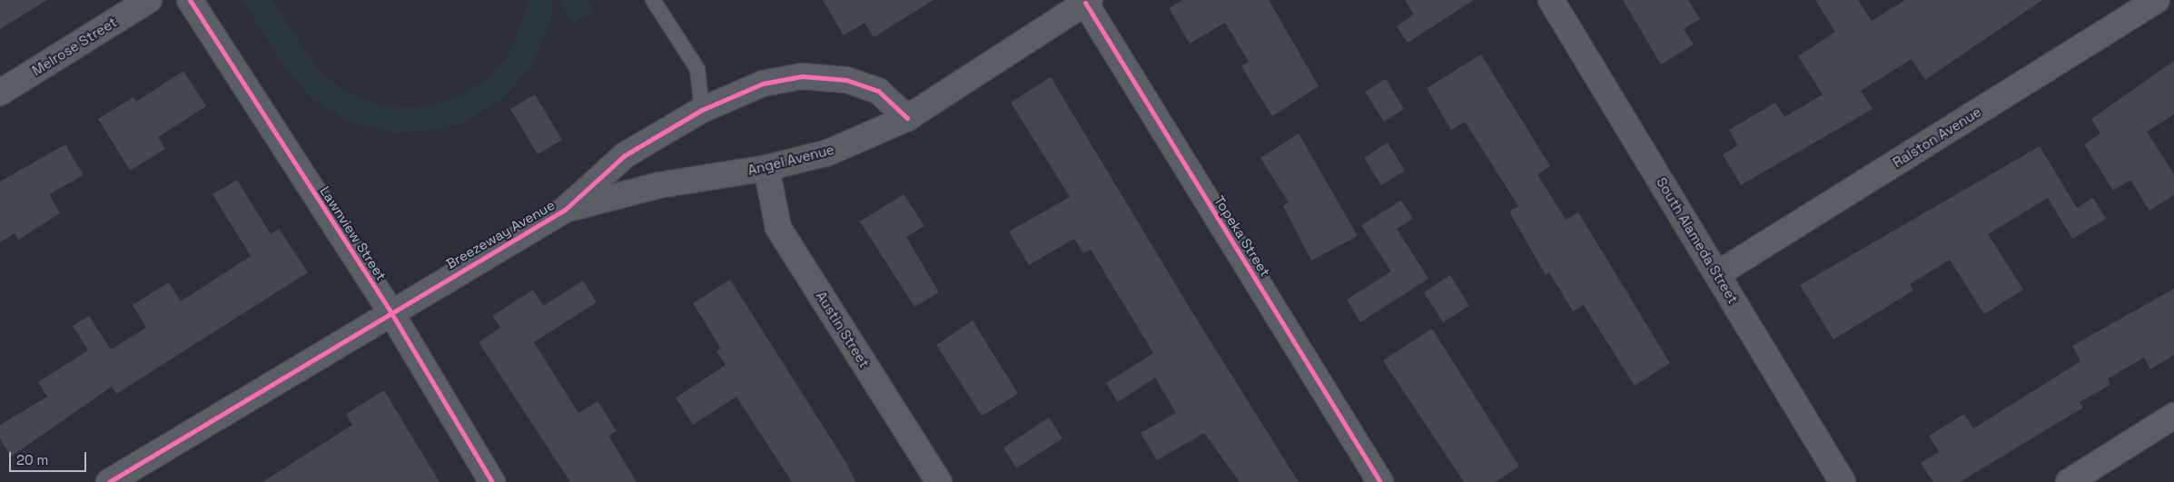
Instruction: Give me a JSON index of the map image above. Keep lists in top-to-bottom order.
{
  "streets": {
    "main road": ["South Alameda Street"],
    "street": [
      "Melrose Street",
      "Ralston Avenue",
      "Angel Avenue",
      "Lawnview Street",
      "Breezeway Avenue",
      "Topeka Street",
      "Austin Street"
    ]
  },
  "crossings": [
    ["Ralston Avenue", "South Alameda Street"],
    ["Angel Avenue", "Breezeway Avenue"],
    ["Angel Avenue", "Topeka Street"],
    ["Angel Avenue", "Austin Street"],
    ["Lawnview Street", "Breezeway Avenue"]
  ],
  "scale_bar": "20 m"
}
